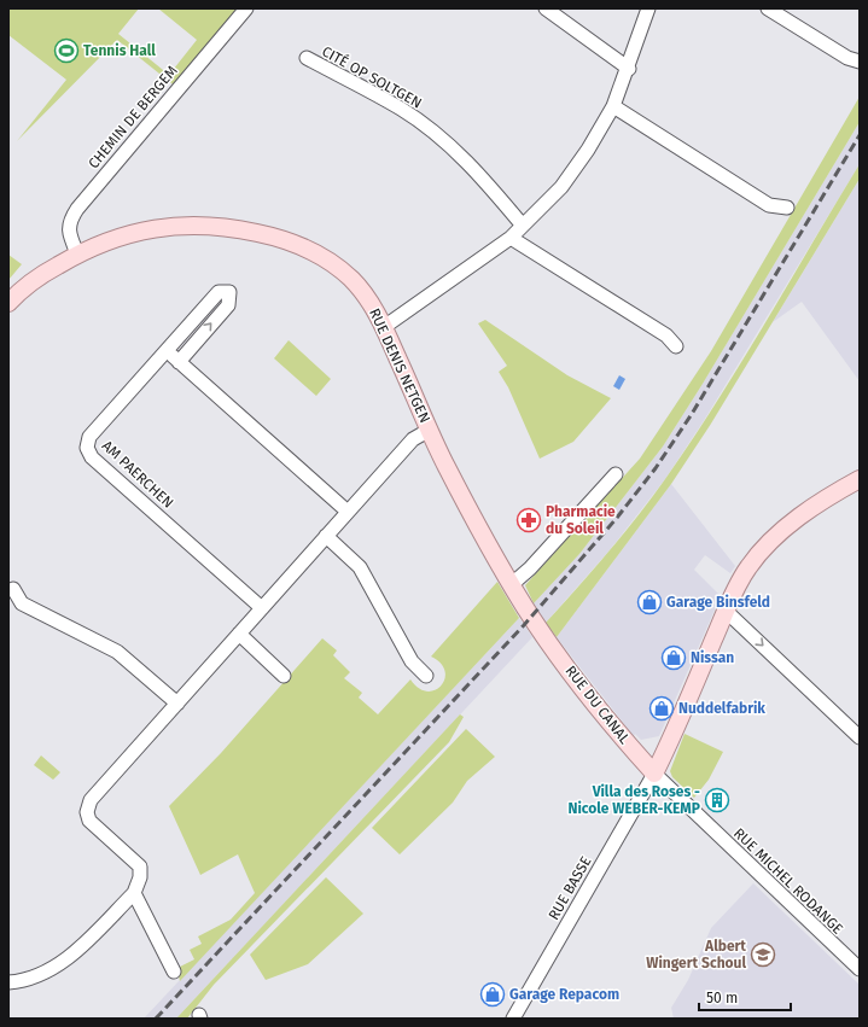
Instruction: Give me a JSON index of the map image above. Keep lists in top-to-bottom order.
{
  "streets": {
    "main road": ["RUE DENIS NETGEN", "RUE DU CANAL"],
    "street": [
      "CITÉ OP SOLTGEN",
      "CHEMIN DE BERGEM",
      "AM PAERCHEN",
      "RUE MICHEL RODANGE",
      "RUE BASSE"
    ]
  },
  "crossings": [
    ["CHEMIN DE BERGEM", "RUE DENIS NETGEN"],
    ["RUE DENIS NETGEN", "RUE DU CANAL"],
    ["RUE DU CANAL", "RUE MICHEL RODANGE"],
    ["RUE DU CANAL", "RUE BASSE"],
    ["RUE MICHEL RODANGE", "RUE BASSE"]
  ],
  "places": {
    "sports": ["Tennis Hall"],
    "pharmacy": ["Pharmacie du Soleil"],
    "shop": [
      "Garage Binsfeld",
      "Nissan",
      "Nuddelfabrik",
      "Garage Repacom"
    ],
    "building": ["Villa des Roses - Nicole WEBER-KEMP"],
    "school or university": ["Albert Wingert Schoul"]
  },
  "scale_bar": "50 m"
}
